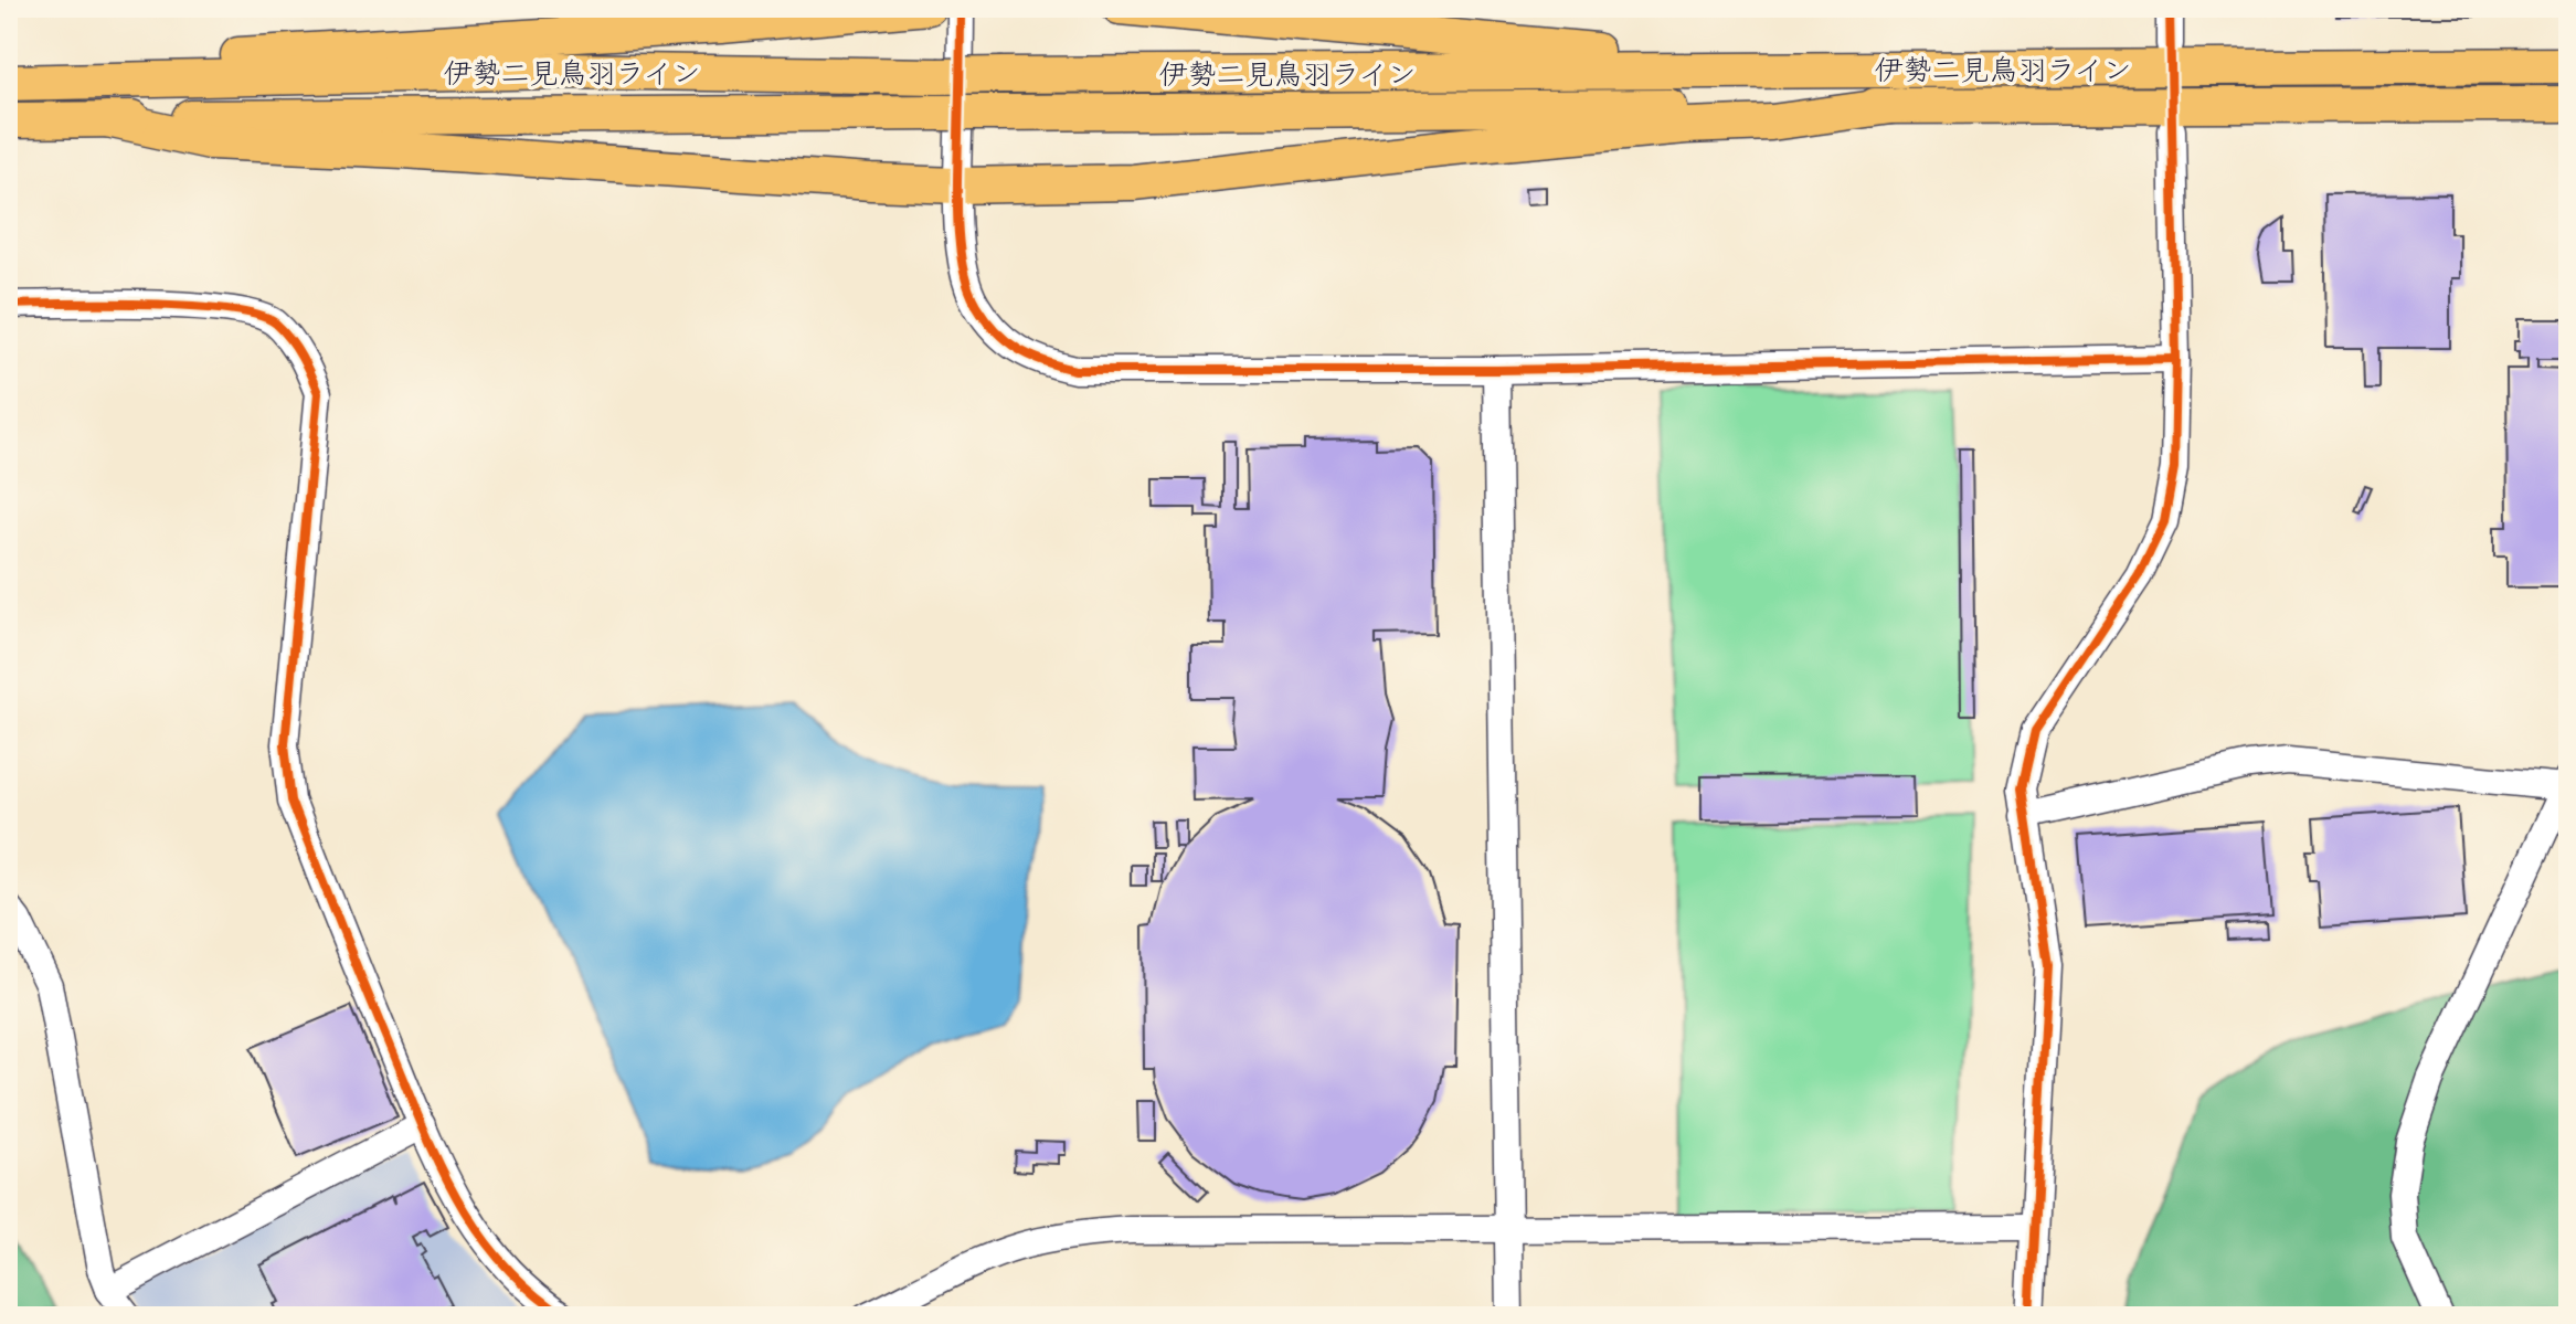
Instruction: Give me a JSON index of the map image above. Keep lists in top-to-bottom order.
{
  "streets": {
    "main road": ["伊勢二見鳥羽ライン"]
  }
}
